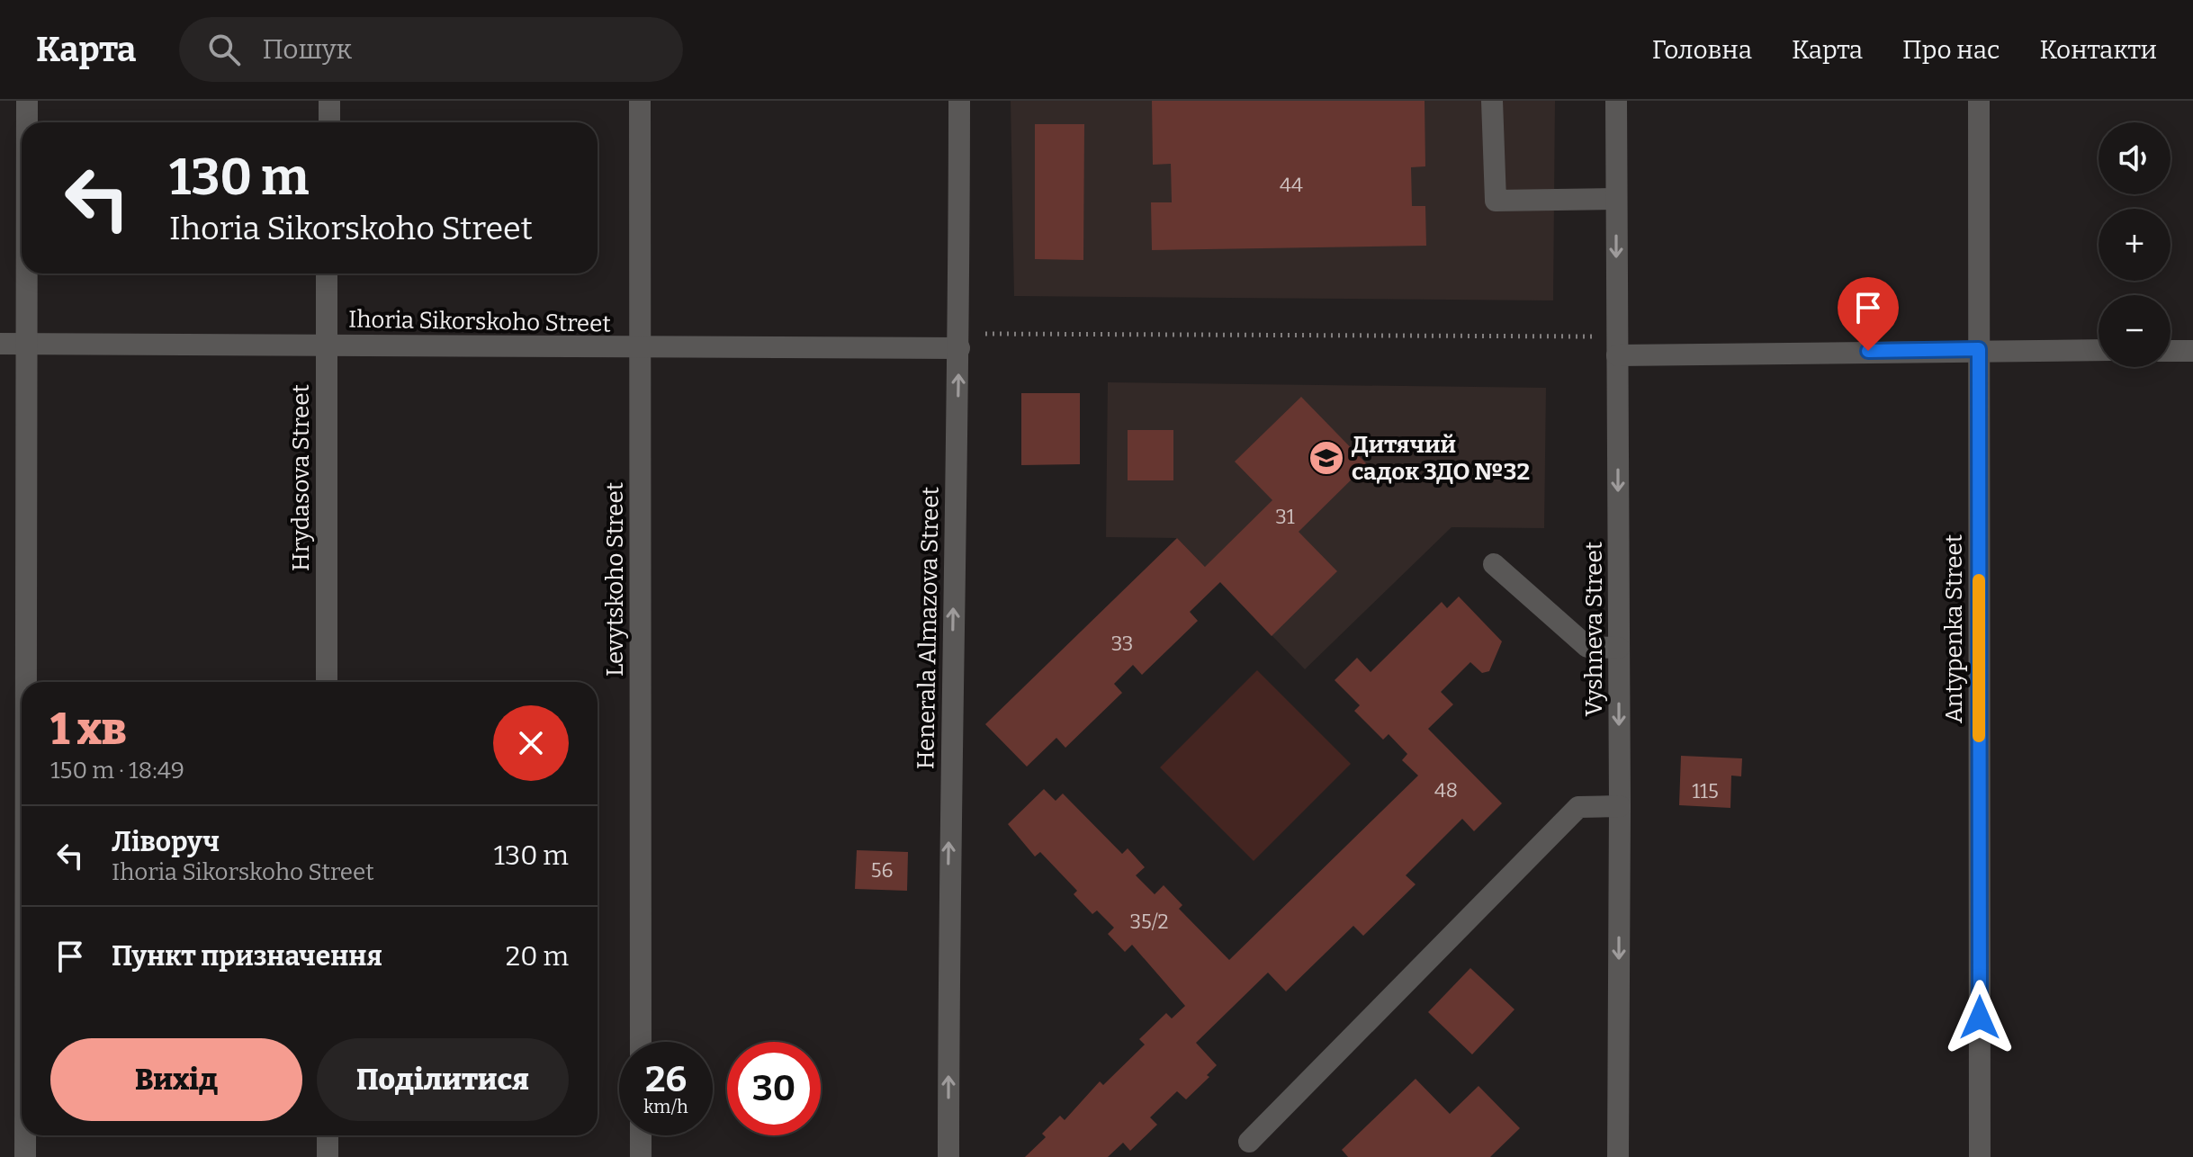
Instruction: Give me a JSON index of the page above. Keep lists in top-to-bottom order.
{
  "streets": {
    "street": [
      "Ihoria Sikorskoho Street",
      "Hrydasova Street",
      "Levytskoho Street",
      "Henerala Almazova Street",
      "Vyshneva Street",
      "Antypenka Street"
    ]
  },
  "crossings": [
    ["Ihoria Sikorskoho Street", "Hrydasova Street"],
    ["Ihoria Sikorskoho Street", "Levytskoho Street"],
    ["Ihoria Sikorskoho Street", "Henerala Almazova Street"]
  ],
  "one_way": ["Henerala Almazova Street", "Vyshneva Street"],
  "places": {
    "school or university": ["Дитячий садок ЗДО №32"]
  },
  "house_numbers": [
    "44",
    "31",
    "33",
    "48",
    "115",
    "56",
    "35/2"
  ],
  "page": {
    "header": "Карта",
    "search": "Пошук",
    "nav": [
      "Головна",
      "Карта",
      "Про нас",
      "Контакти"
    ],
    "map_buttons": ["+", "−"],
    "turn": ["130 m", "Ihoria Sikorskoho Street"],
    "heading": ["1 хв", "150 m · 18:49"],
    "list": [
      {
        "name": "Ліворуч",
        "note": "Ihoria Sikorskoho Street",
        "value": "130 m"
      },
      {
        "name": "Пункт призначення",
        "value": "20 m"
      }
    ],
    "buttons": ["Вихід", "Поділитися"],
    "speed": "26 km/h",
    "limit": "30"
  }
}
